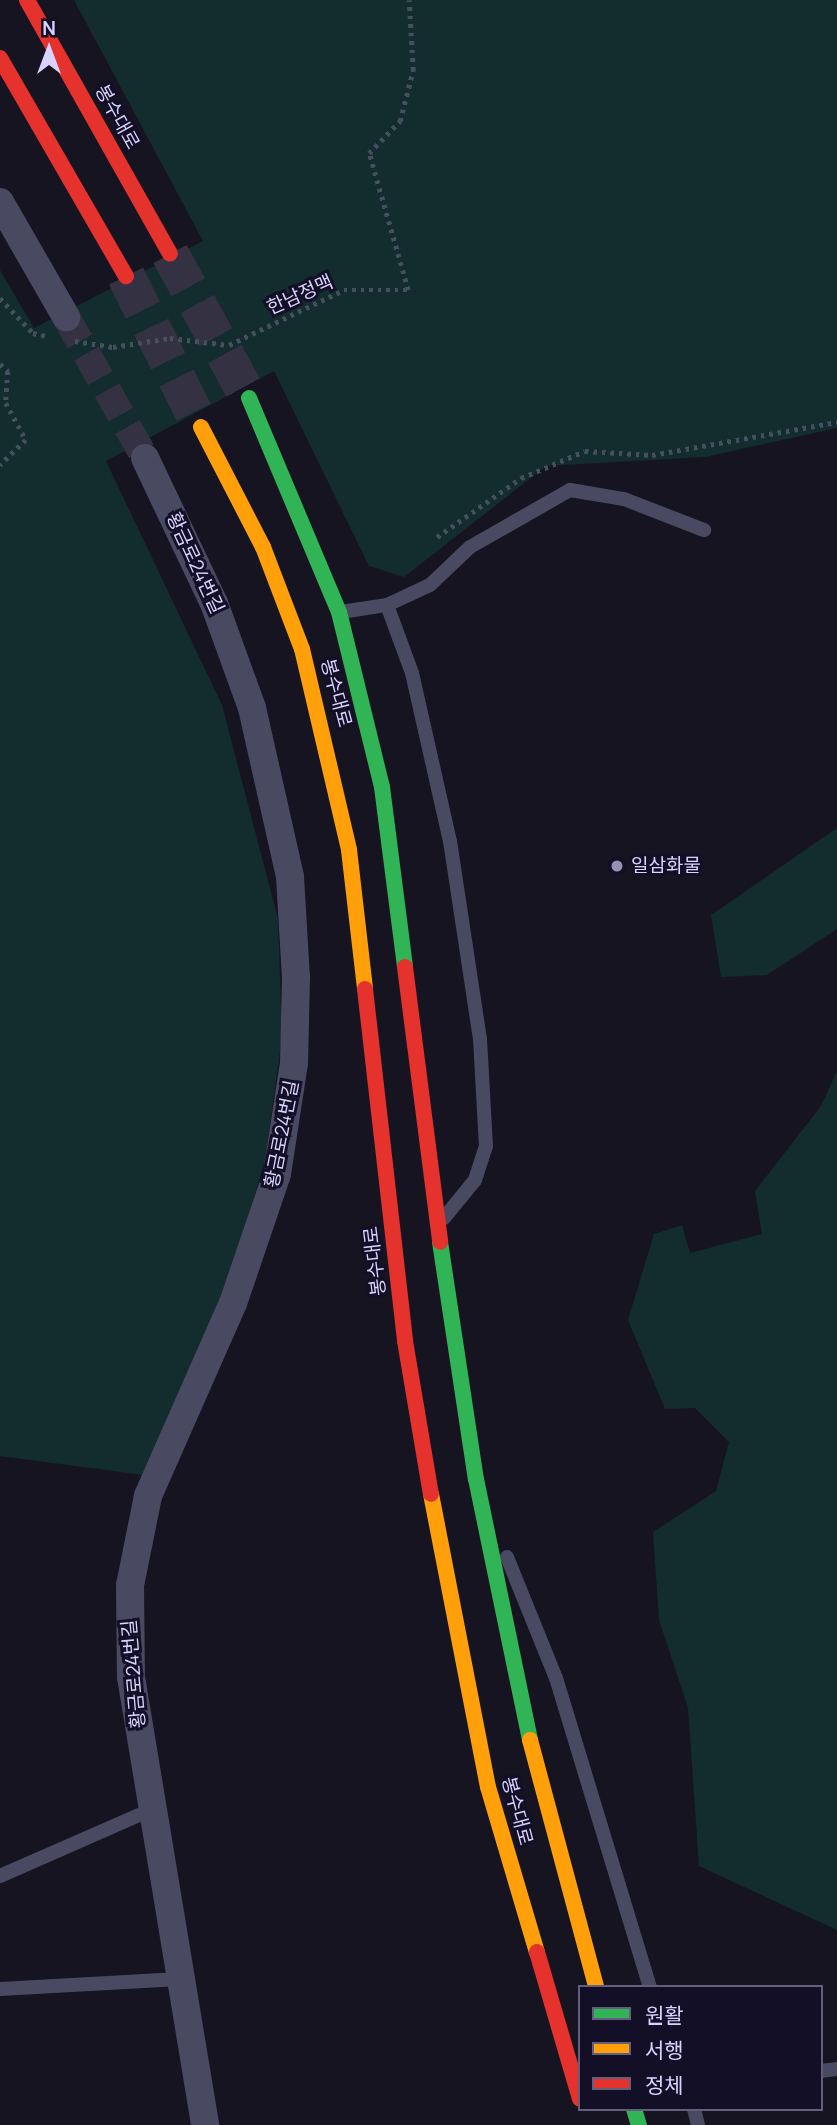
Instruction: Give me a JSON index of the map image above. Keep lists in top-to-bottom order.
{
  "streets": {
    "main road": ["봉수대로"],
    "street": ["황금로24번길"],
    "path": ["한남정맥"]
  },
  "places": ["일삼화물"],
  "legend": ["원활", "서행", "정체"],
  "north": "top"
}
